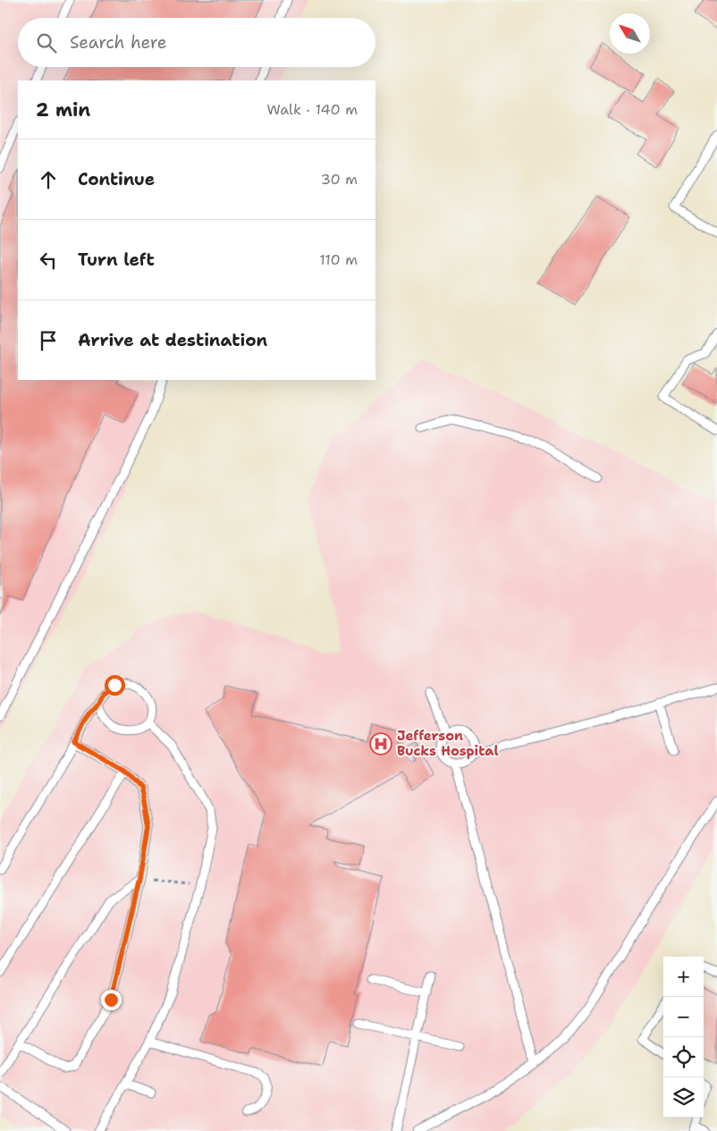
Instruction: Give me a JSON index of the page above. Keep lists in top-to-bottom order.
{
  "places": {
    "hospital": ["Jefferson Bucks Hospital"]
  },
  "north": "top left",
  "page": {
    "search": "Search here",
    "heading": ["2 min", "Walk · 140 m"],
    "list": [
      ["Continue", "30 m"],
      ["Turn left", "110 m"],
      "Arrive at destination"
    ],
    "map_buttons": ["+", "−"]
  }
}
